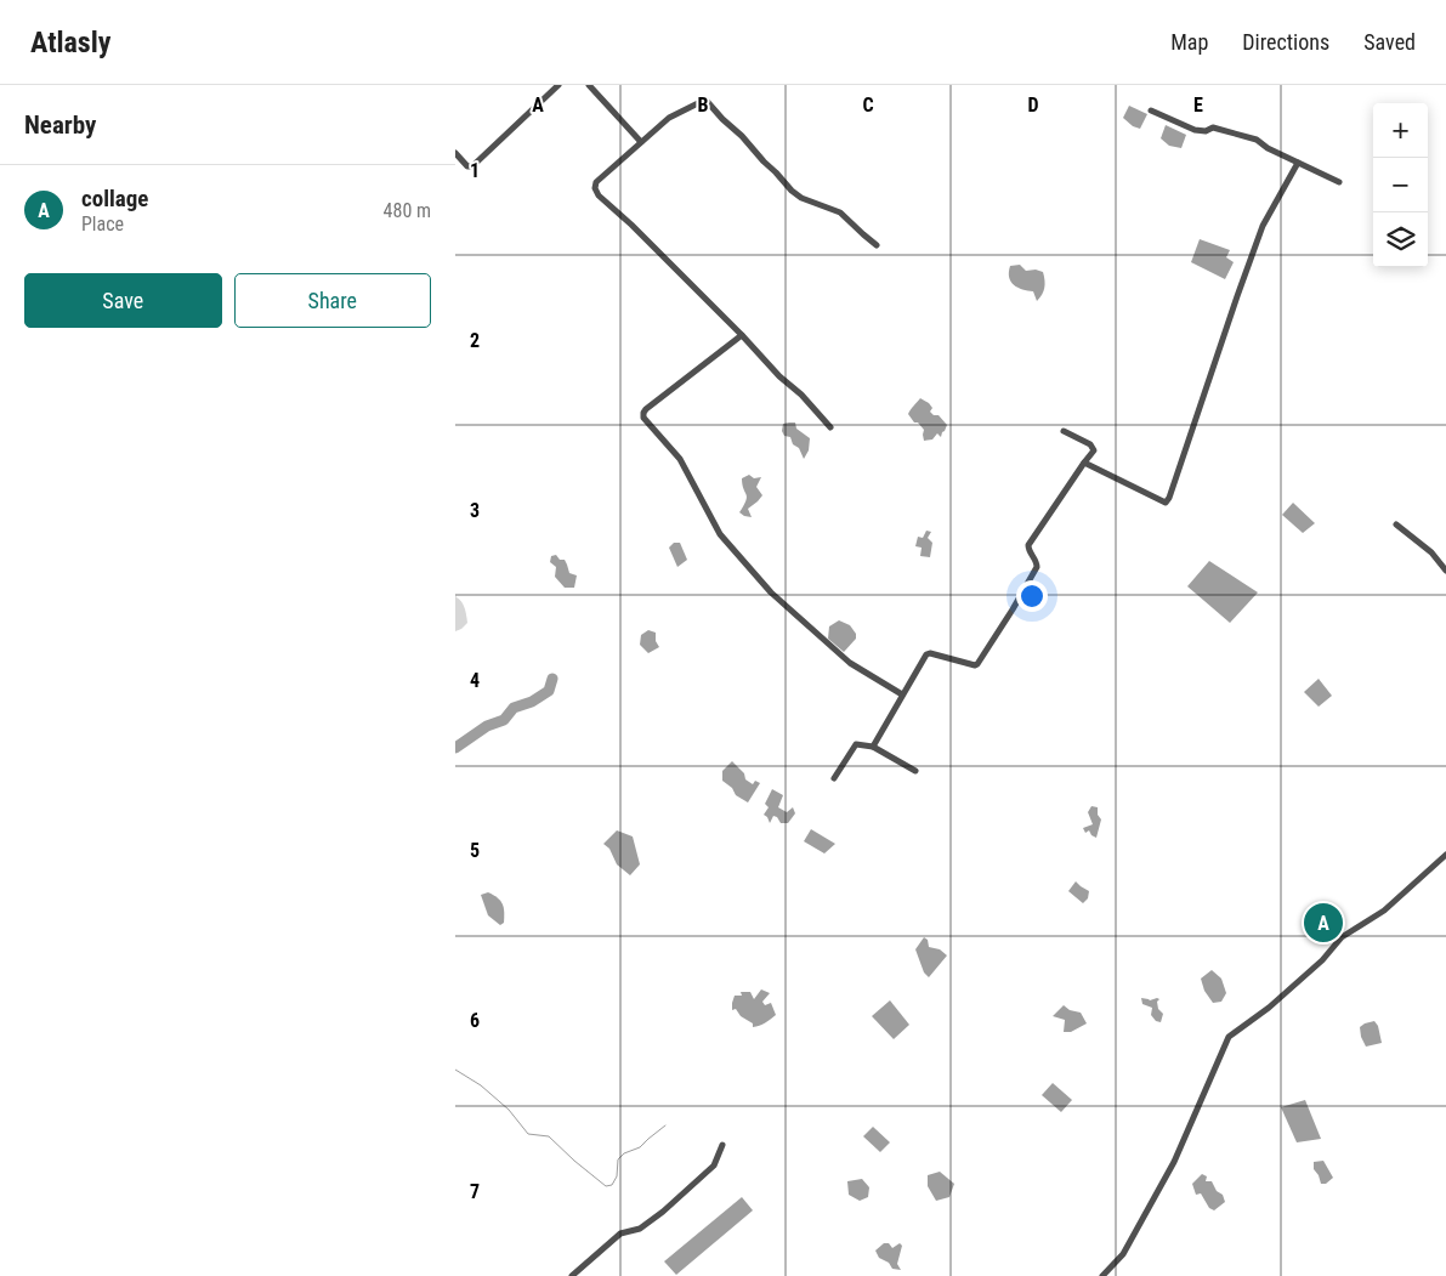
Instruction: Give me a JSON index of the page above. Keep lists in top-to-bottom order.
{
  "page": {
    "header": "Atlasly",
    "nav": ["Map", "Directions", "Saved"],
    "heading": "Nearby",
    "map_buttons": ["+", "−"],
    "list": [
      {
        "mark": "A",
        "name": "collage",
        "note": "Place",
        "value": "480 m"
      }
    ],
    "buttons": ["Save", "Share"],
    "pins": "A"
  },
  "grid": {
    "columns": [
      "A",
      "B",
      "C",
      "D",
      "E"
    ],
    "rows": [
      "1",
      "2",
      "3",
      "4",
      "5",
      "6",
      "7"
    ]
  }
}
